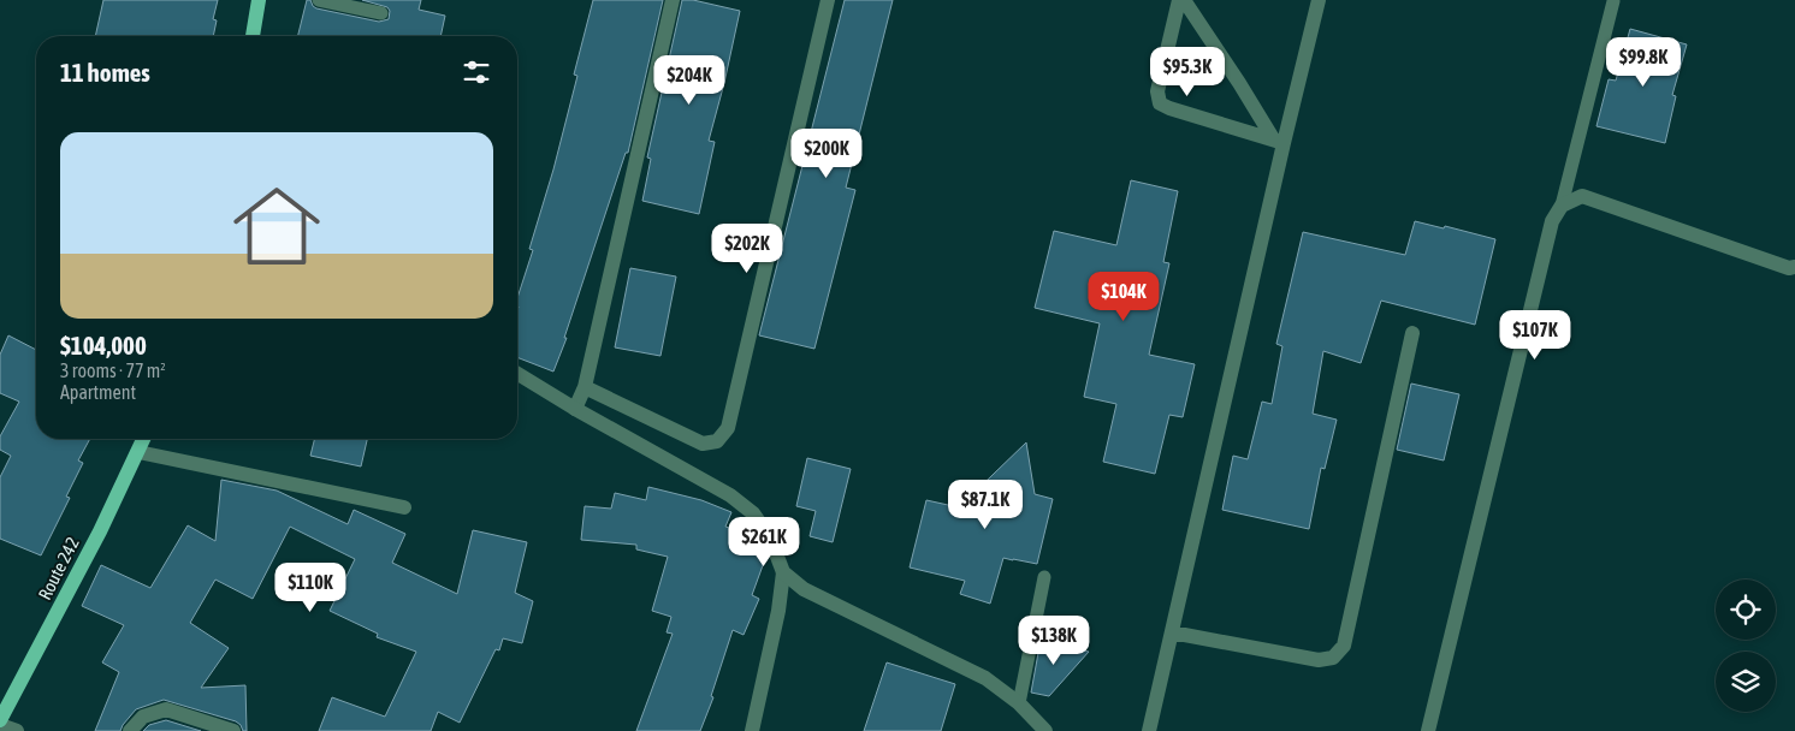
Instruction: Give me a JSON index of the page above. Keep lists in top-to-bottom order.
{
  "streets": {
    "main road": ["Route 242"]
  },
  "page": {
    "heading": "11 homes",
    "price": [
      "$99.8K",
      "$95.3K",
      "$204K",
      "$200K",
      "$202K",
      "$104K",
      "$107K",
      "$87.1K",
      "$261K",
      "$110K",
      "$138K"
    ],
    "list": [
      {
        "name": "$104,000",
        "note": "3 rooms · 77 m² · Apartment"
      }
    ]
  }
}
